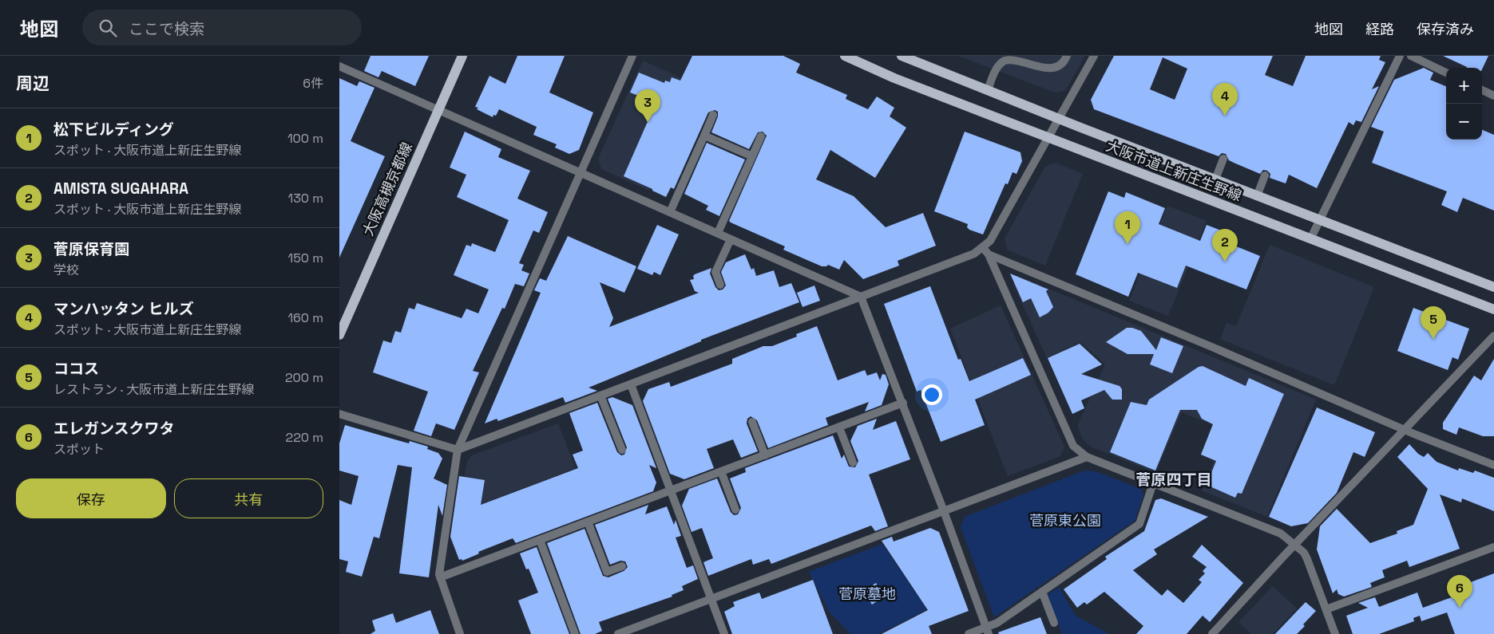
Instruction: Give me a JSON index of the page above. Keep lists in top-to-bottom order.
{
  "streets": {
    "main road": ["大阪市道上新庄生野線", "大阪高槻京都線"]
  },
  "districts": ["菅原四丁目"],
  "parks": ["菅原東公園", "菅原墓地"],
  "page": {
    "header": "地図",
    "search": "ここで検索",
    "nav": ["地図", "経路", "保存済み"],
    "heading": ["周辺", "6件"],
    "map_buttons": ["+", "−"],
    "pins": [
      "4",
      "3",
      "1",
      "2",
      "5",
      "6"
    ],
    "list": [
      {
        "mark": "1",
        "name": "松下ビルディング",
        "note": "スポット · 大阪市道上新庄生野線",
        "value": "100 m"
      },
      {
        "mark": "2",
        "name": "AMISTA SUGAHARA",
        "note": "スポット · 大阪市道上新庄生野線",
        "value": "130 m"
      },
      {
        "mark": "3",
        "name": "菅原保育園",
        "note": "学校",
        "value": "150 m"
      },
      {
        "mark": "4",
        "name": "マンハッタン ヒルズ",
        "note": "スポット · 大阪市道上新庄生野線",
        "value": "160 m"
      },
      {
        "mark": "5",
        "name": "ココス",
        "note": "レストラン · 大阪市道上新庄生野線",
        "value": "200 m"
      },
      {
        "mark": "6",
        "name": "エレガンスクワタ",
        "note": "スポット",
        "value": "220 m"
      }
    ],
    "buttons": ["保存", "共有"]
  }
}
